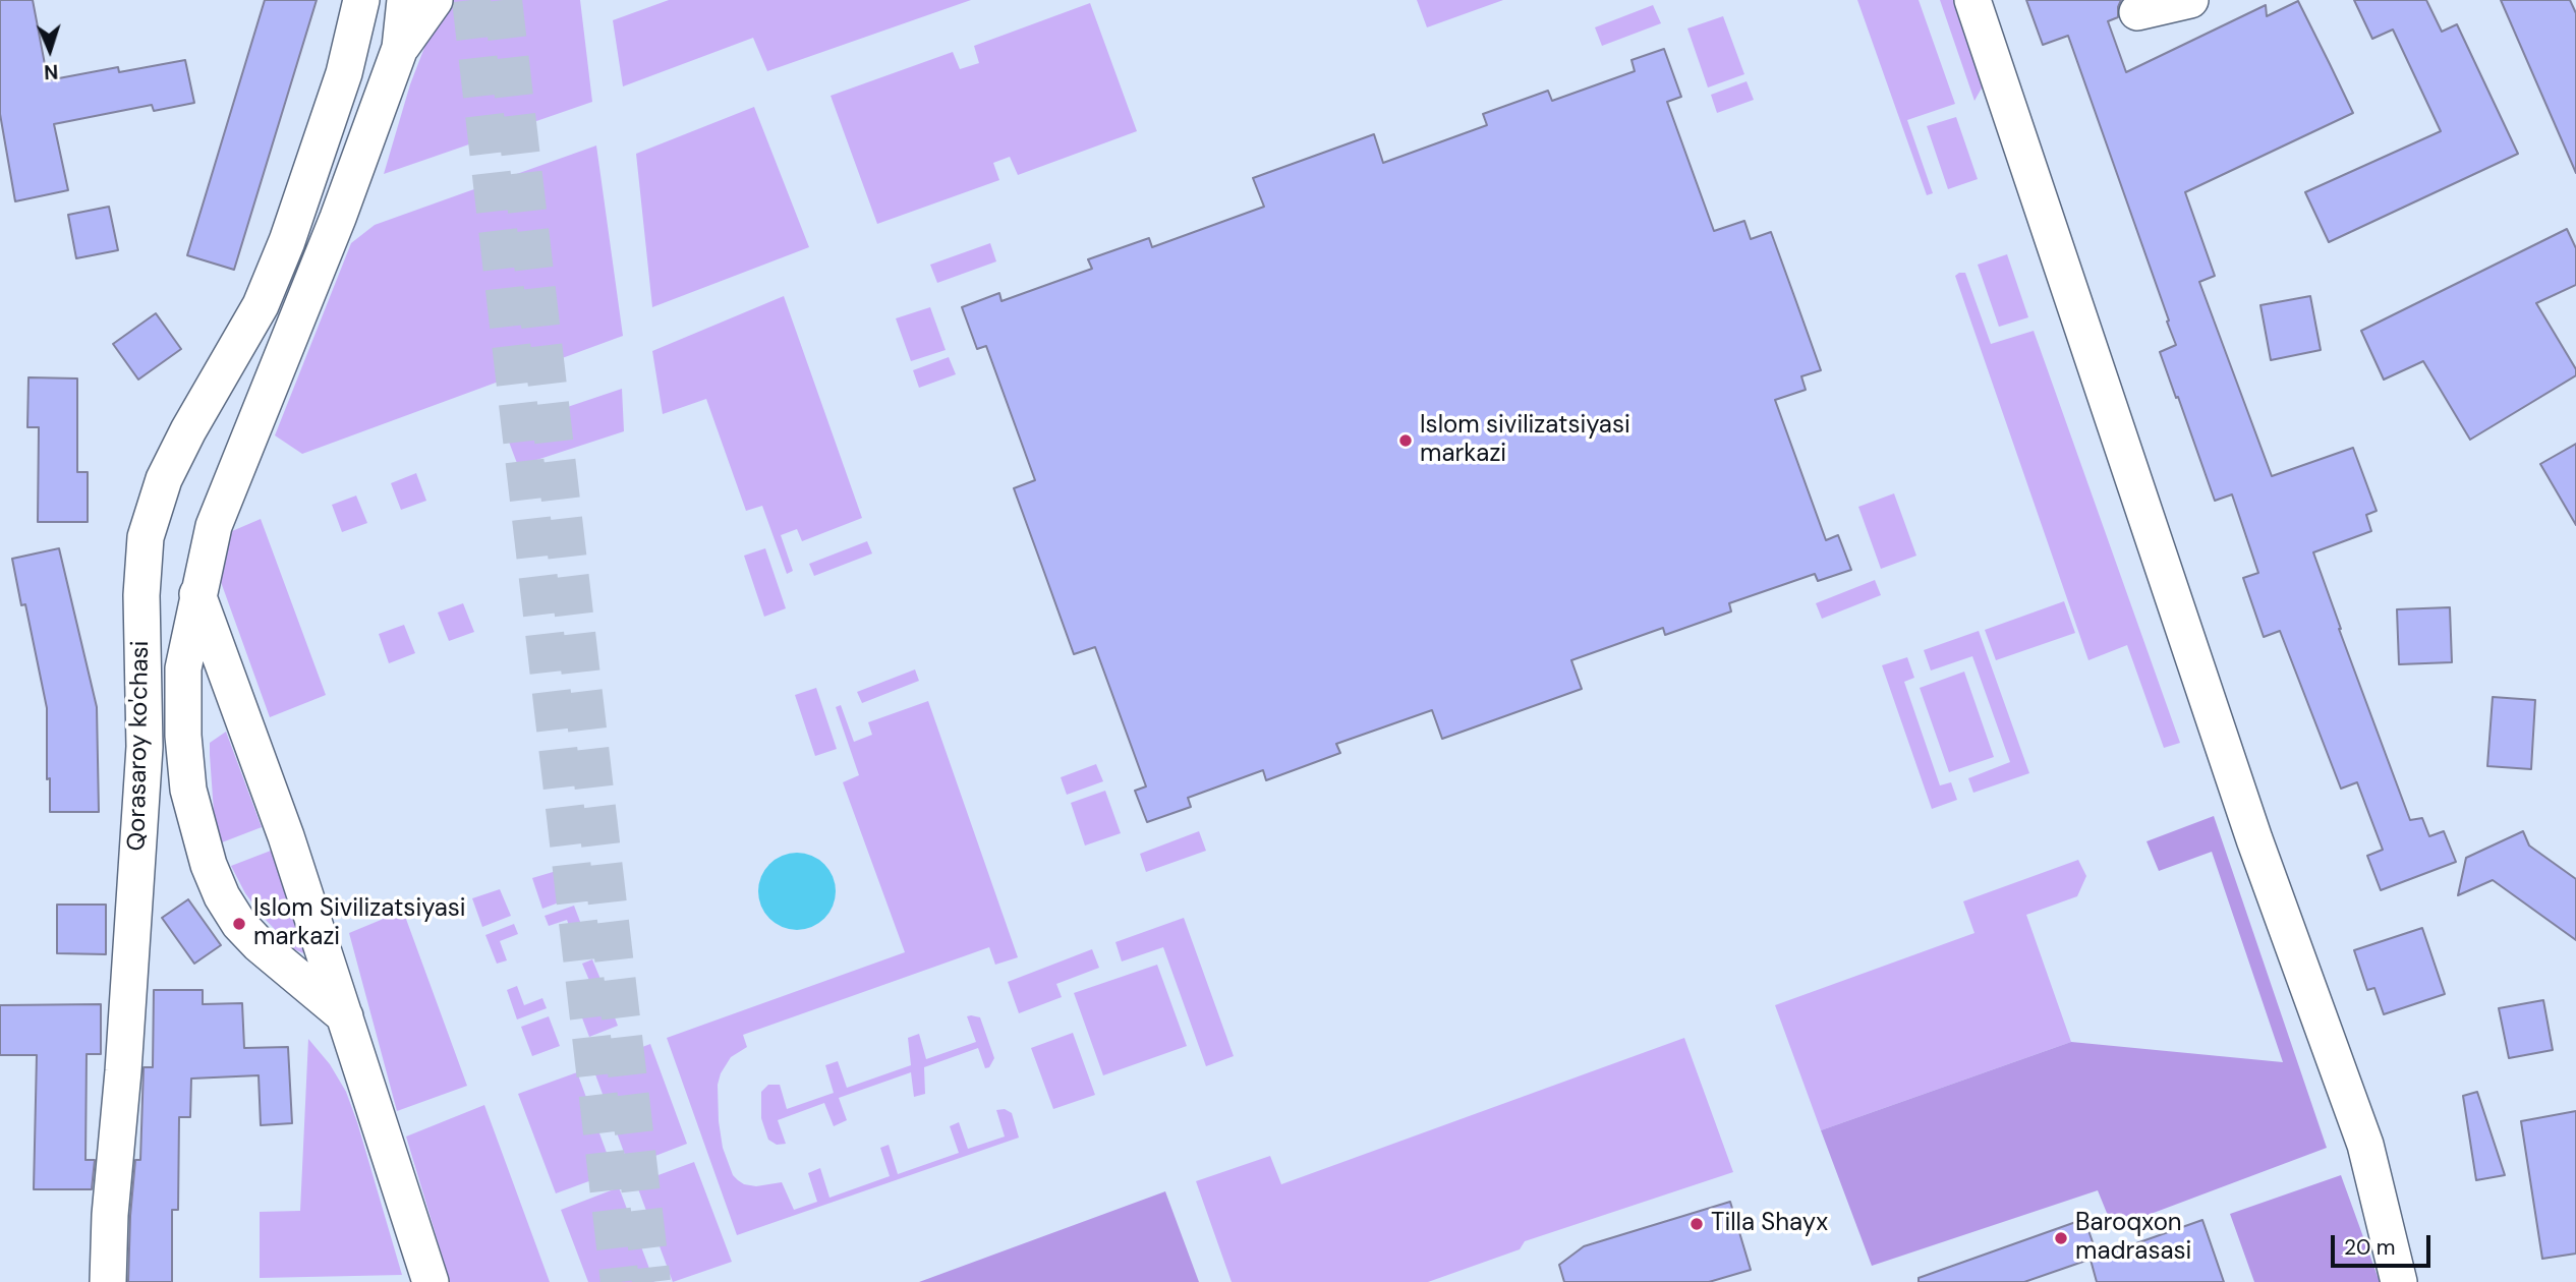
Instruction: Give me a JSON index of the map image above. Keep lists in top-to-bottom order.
{
  "streets": {
    "street": ["Qorasaroy ko'chasi"]
  },
  "places": [
    "Islom sivilizatsiyasi markazi",
    "Islom Sivilizatsiyasi markazi",
    "Tilla Shayx",
    "Baroqxon madrasasi"
  ],
  "scale_bar": "20 m",
  "north": "bottom"
}
